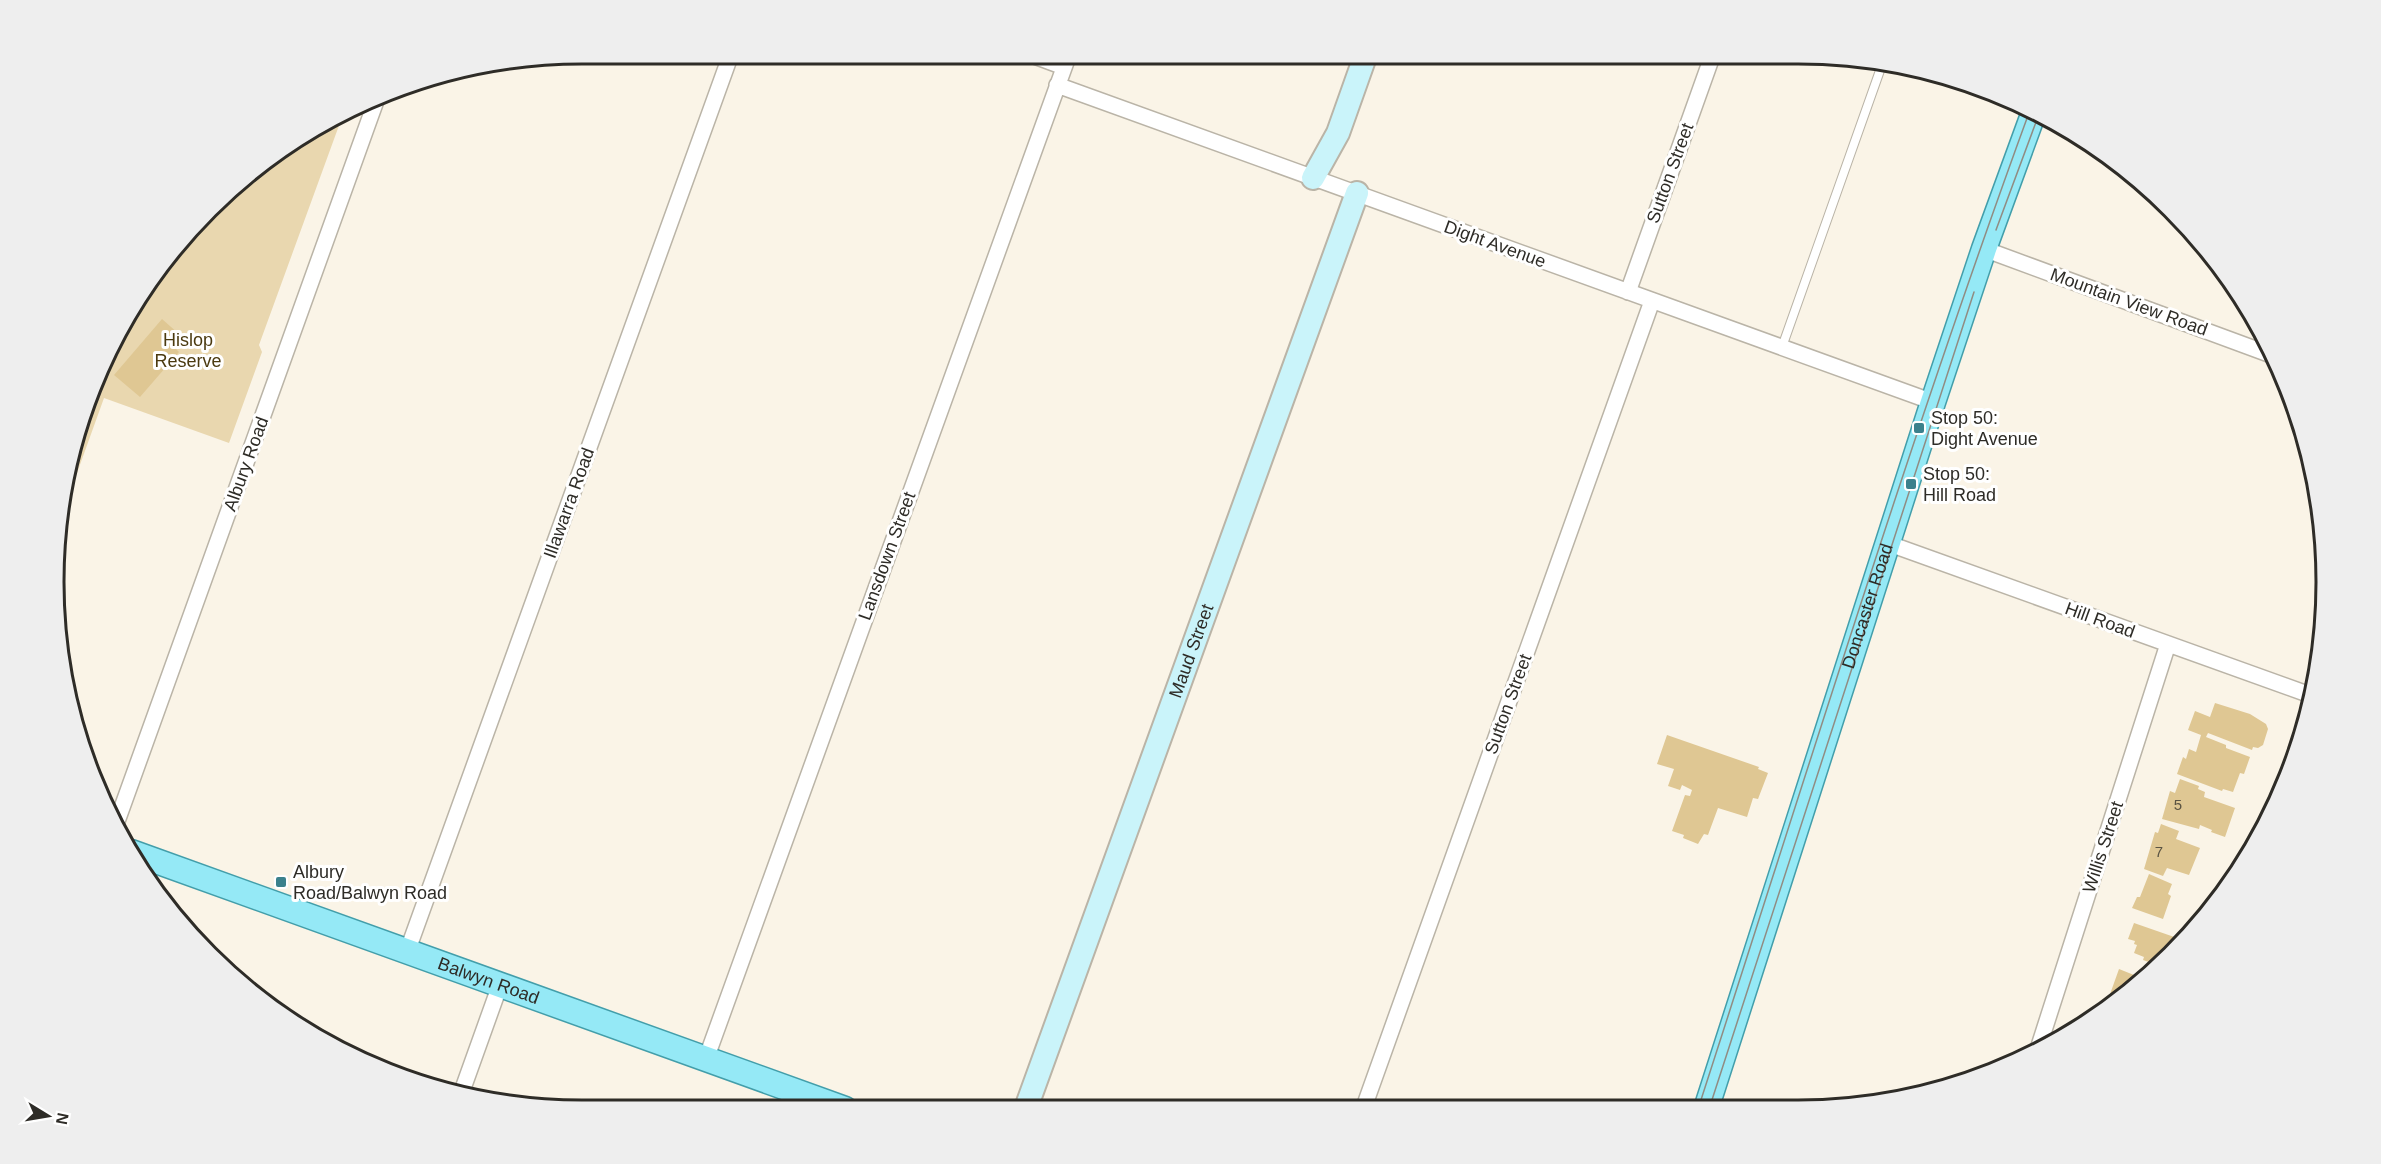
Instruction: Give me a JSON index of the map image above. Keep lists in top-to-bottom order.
{
  "streets": {
    "main road": ["Doncaster Road", "Balwyn Road"],
    "street": [
      "Sutton Street",
      "Dight Avenue",
      "Mountain View Road",
      "Albury Road",
      "Illawarra Road",
      "Lansdown Street",
      "Hill Road",
      "Maud Street",
      "Willis Street"
    ]
  },
  "crossings": [
    ["Sutton Street", "Dight Avenue"],
    ["Dight Avenue", "Lansdown Street"],
    ["Dight Avenue", "Doncaster Road"],
    ["Dight Avenue", "Maud Street"],
    ["Mountain View Road", "Doncaster Road"],
    ["Illawarra Road", "Balwyn Road"],
    ["Lansdown Street", "Balwyn Road"],
    ["Doncaster Road", "Hill Road"],
    ["Hill Road", "Willis Street"]
  ],
  "parks": ["Hislop Reserve"],
  "places": {
    "transit": ["Stop 50: Dight Avenue", "Stop 50: Hill Road", "Albury Road/Balwyn Road"]
  },
  "house_numbers": ["5", "7"],
  "north": "right"
}
